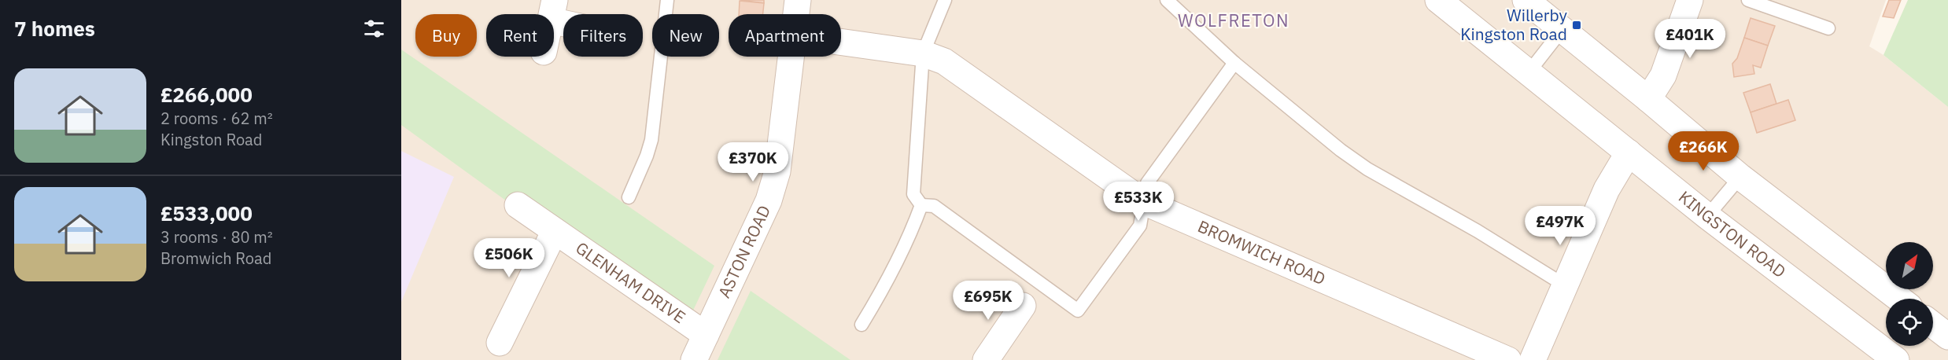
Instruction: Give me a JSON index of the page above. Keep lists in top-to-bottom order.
{
  "streets": {
    "street": [
      "KINGSTON ROAD",
      "ASTON ROAD",
      "BROMWICH ROAD",
      "GLENHAM DRIVE"
    ]
  },
  "crossings": [
    ["ASTON ROAD", "GLENHAM DRIVE"]
  ],
  "districts": ["WOLFRETON"],
  "places": {
    "transit": ["Willerby Kingston Road"]
  },
  "north": "top right",
  "page": {
    "heading": "7 homes",
    "chip": [
      "Buy",
      "Rent",
      "Filters",
      "New",
      "Apartment"
    ],
    "price": [
      "£401K",
      "£266K",
      "£370K",
      "£533K",
      "£497K",
      "£506K",
      "£695K"
    ],
    "list": [
      {
        "name": "£266,000",
        "note": "2 rooms · 62 m² · Kingston Road"
      },
      {
        "name": "£533,000",
        "note": "3 rooms · 80 m² · Bromwich Road"
      }
    ]
  }
}
